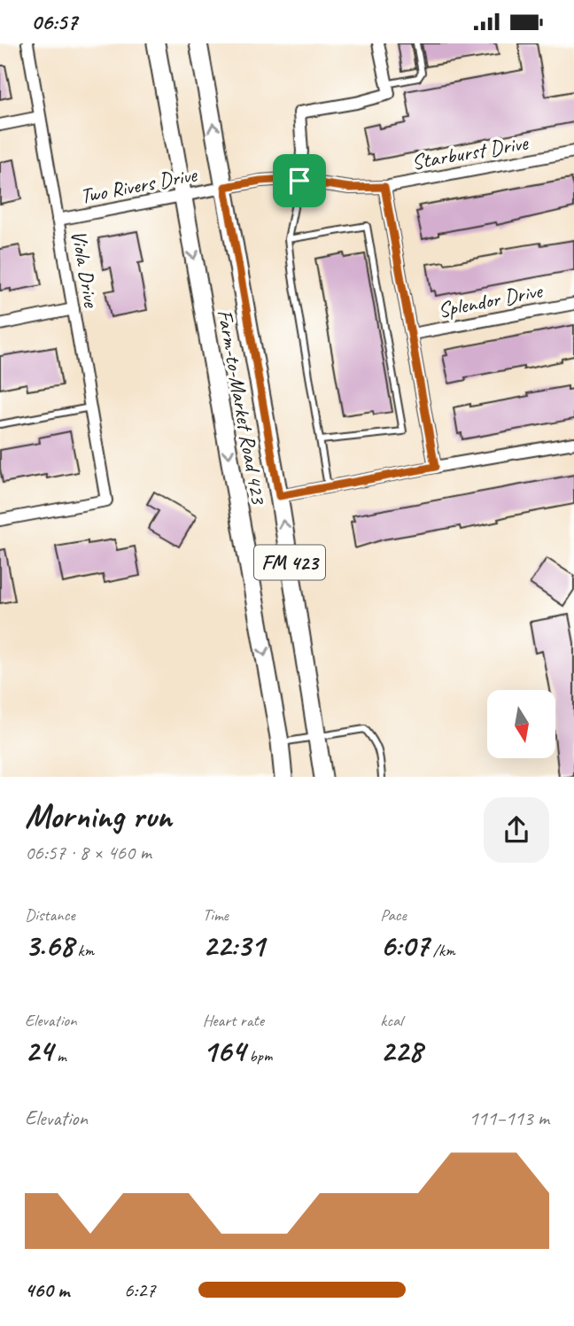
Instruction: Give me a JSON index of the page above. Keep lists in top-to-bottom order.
{
  "streets": {
    "main road": ["Farm-to-Market Road 423", "FM 423"],
    "street": [
      "Starburst Drive",
      "Two Rivers Drive",
      "Viola Drive",
      "Splendor Drive"
    ]
  },
  "crossings": [
    ["Starburst Drive", "Two Rivers Drive"],
    ["Starburst Drive", "Farm-to-Market Road 423"],
    ["Two Rivers Drive", "Viola Drive"],
    ["Two Rivers Drive", "Farm-to-Market Road 423"]
  ],
  "north": "bottom",
  "page": {
    "status": "06:57",
    "heading": ["Morning run", "06:57 · 8 × 460 m"],
    "stats": [
      ["Distance", "3.68 km"],
      ["Time", "22:31"],
      ["Pace", "6:07 /km"],
      ["Elevation", "24 m"],
      ["Heart rate", "164 bpm"],
      ["kcal", "228"]
    ],
    "chart": ["Elevation", "111–113 m"],
    "list": [
      {
        "name": "460 m",
        "note": "6:27"
      }
    ]
  }
}
